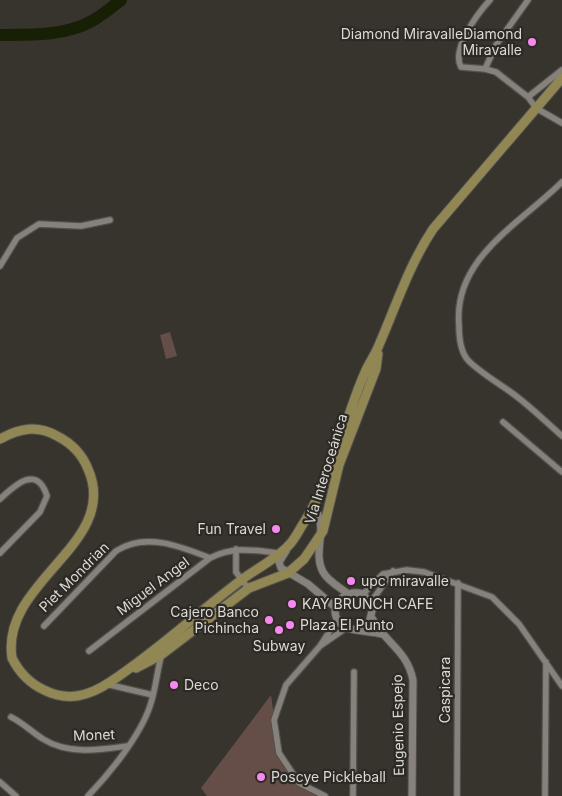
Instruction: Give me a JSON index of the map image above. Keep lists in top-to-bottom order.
{
  "streets": {
    "main road": ["Vía Interoceánica"],
    "street": [
      "Piet Mondrian",
      "Miguel Angel",
      "Caspicara",
      "Eugenio Espejo",
      "Monet"
    ]
  },
  "crossings": [
    ["Vía Interoceánica", "Miguel Angel"],
    ["Piet Mondrian", "Miguel Angel"]
  ],
  "places": [
    "Diamond MiravalleDiamond Miravalle",
    "Fun Travel",
    "upc miravalle",
    "KAY BRUNCH CAFE",
    "Cajero Banco Pichincha",
    "Plaza El Punto",
    "Subway",
    "Deco",
    "Poscye Pickleball"
  ]
}
